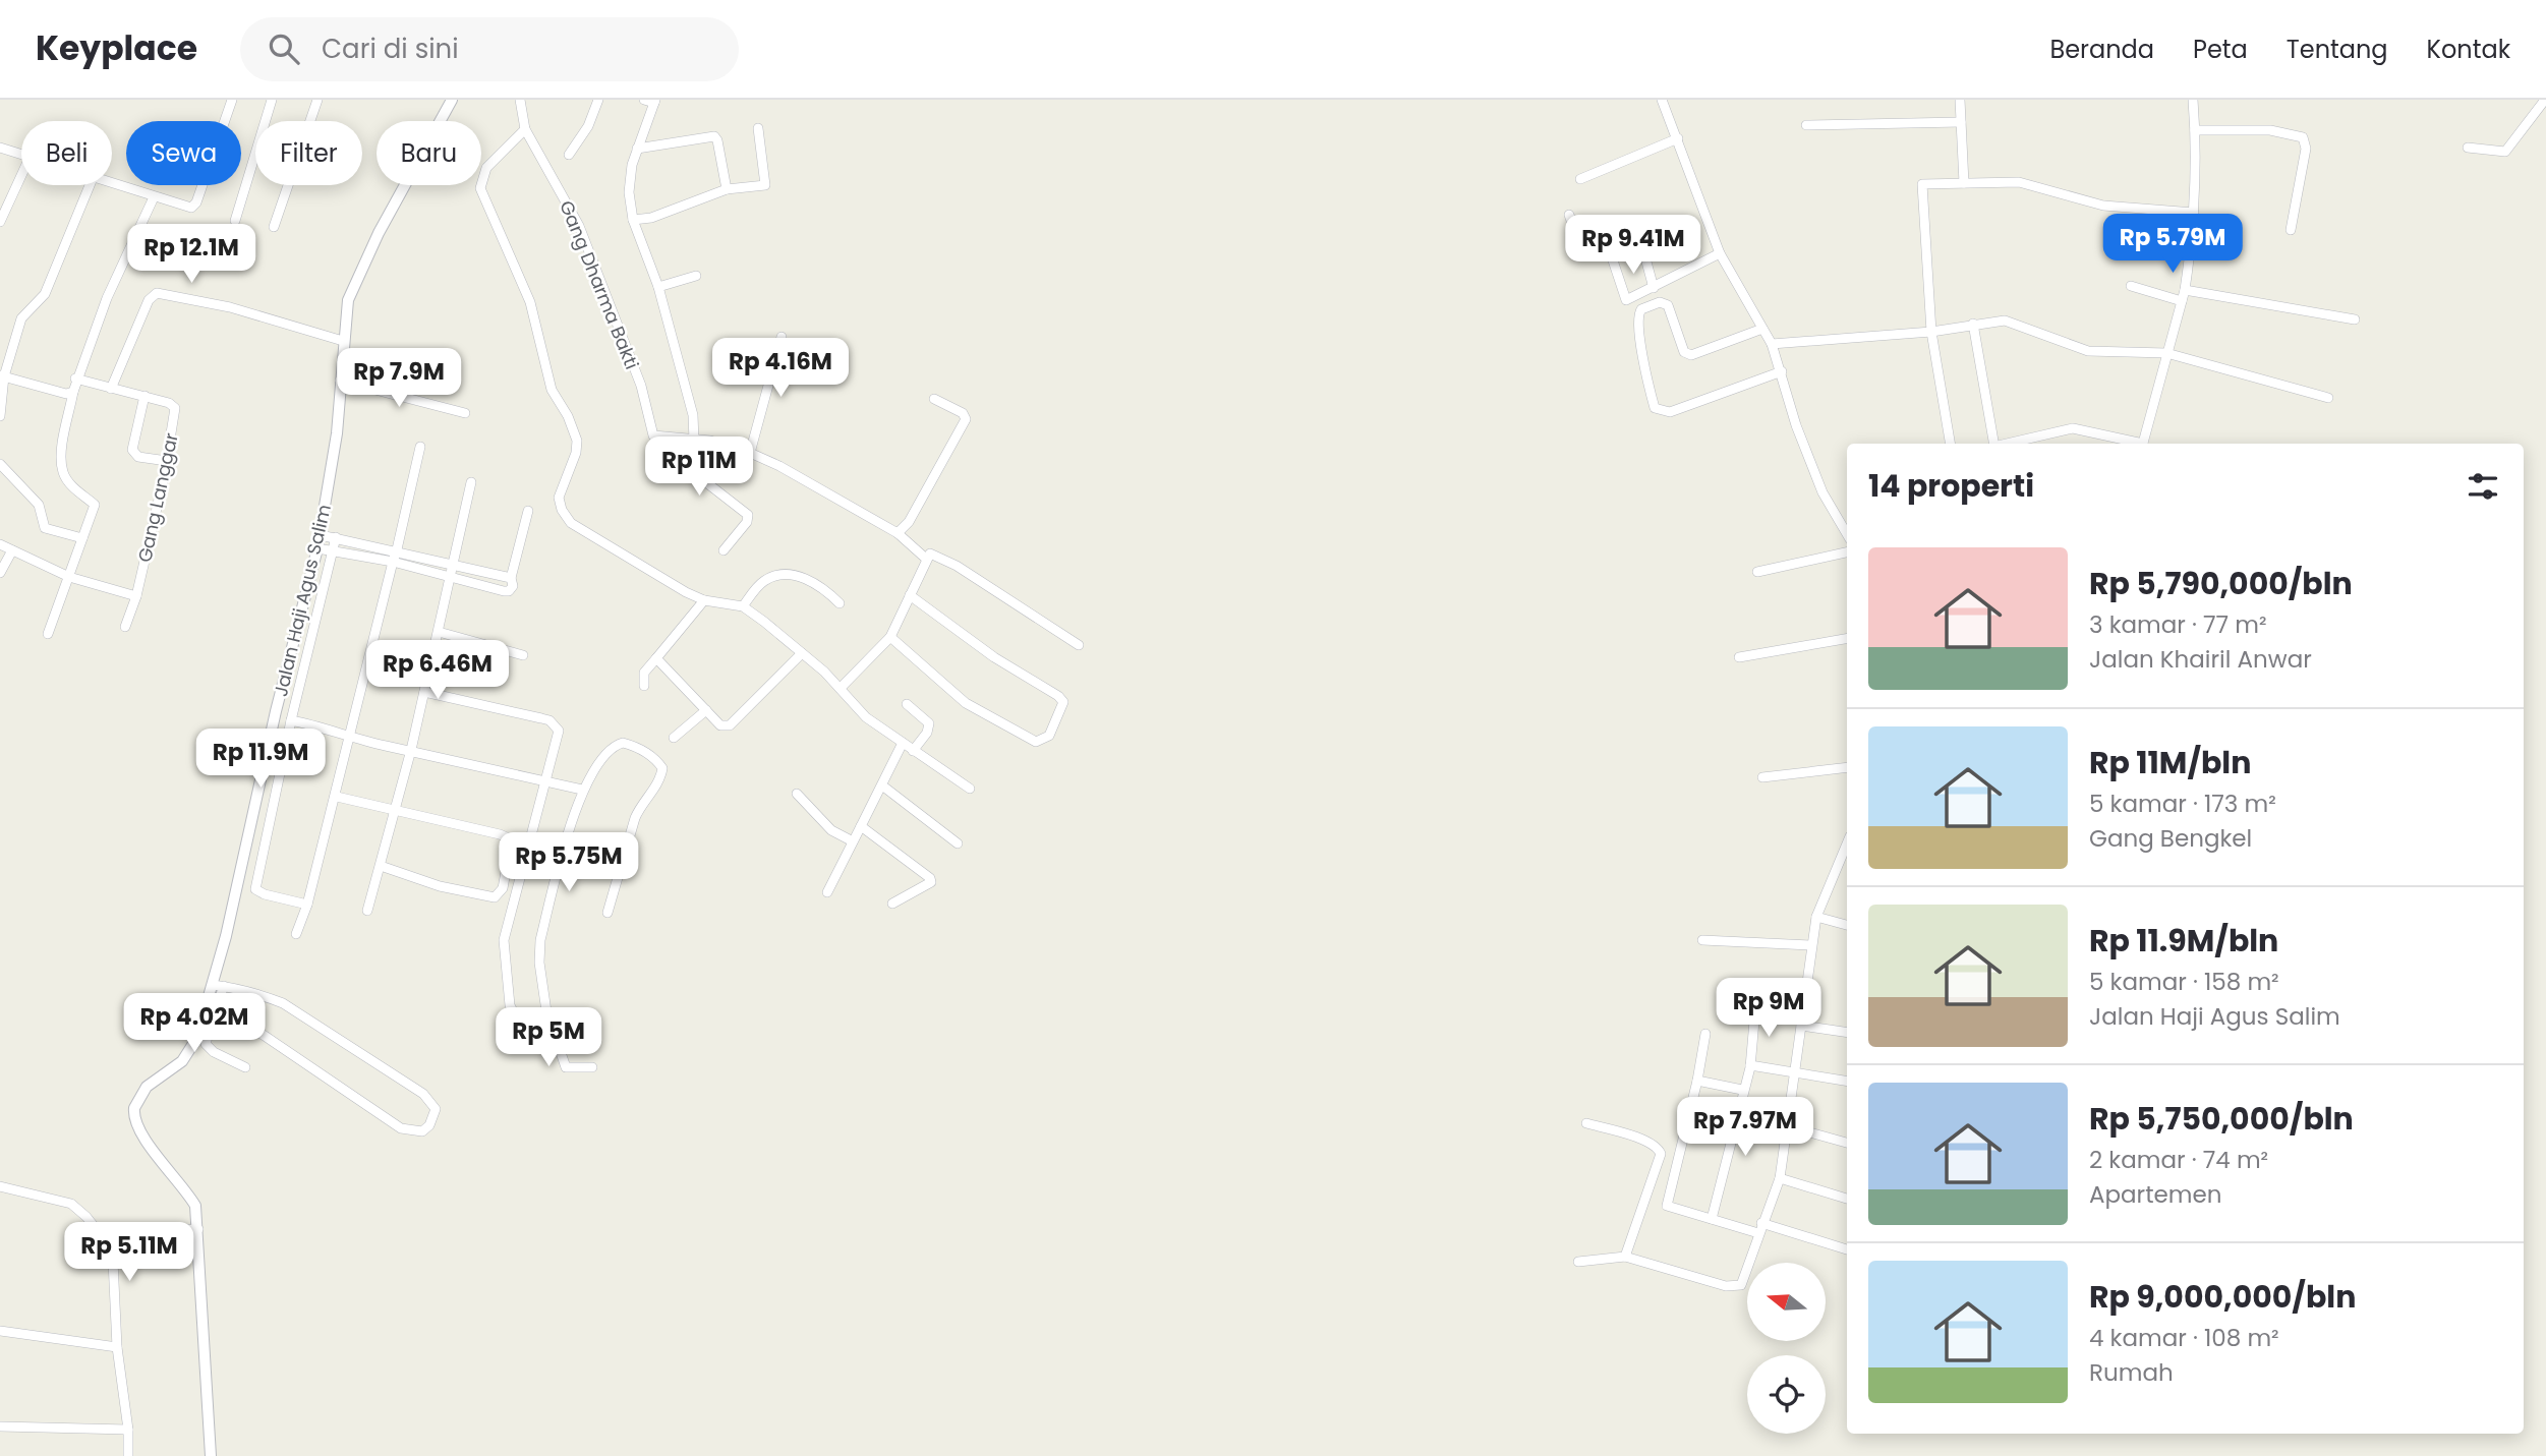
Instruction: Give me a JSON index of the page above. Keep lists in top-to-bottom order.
{
  "streets": {
    "street": ["Gang Dharma Bakti", "Gang Langgar", "Jalan Haji Agus Salim"]
  },
  "north": "left",
  "page": {
    "header": "Keyplace",
    "search": "Cari di sini",
    "nav": [
      "Beranda",
      "Peta",
      "Tentang",
      "Kontak"
    ],
    "chip": [
      "Beli",
      "Sewa",
      "Filter",
      "Baru"
    ],
    "price": [
      "Rp 5.79M",
      "Rp 9.41M",
      "Rp 12.1M",
      "Rp 4.16M",
      "Rp 7.9M",
      "Rp 11M",
      "Rp 6.46M",
      "Rp 11.9M",
      "Rp 5.75M",
      "Rp 9M",
      "Rp 4.02M",
      "Rp 5M",
      "Rp 7.97M",
      "Rp 5.11M"
    ],
    "heading": "14 properti",
    "list": [
      {
        "name": "Rp 5,790,000/bln",
        "note": "3 kamar · 77 m² · Jalan Khairil Anwar"
      },
      {
        "name": "Rp 11M/bln",
        "note": "5 kamar · 173 m² · Gang Bengkel"
      },
      {
        "name": "Rp 11.9M/bln",
        "note": "5 kamar · 158 m² · Jalan Haji Agus Salim"
      },
      {
        "name": "Rp 5,750,000/bln",
        "note": "2 kamar · 74 m² · Apartemen"
      },
      {
        "name": "Rp 9,000,000/bln",
        "note": "4 kamar · 108 m² · Rumah"
      }
    ]
  }
}
